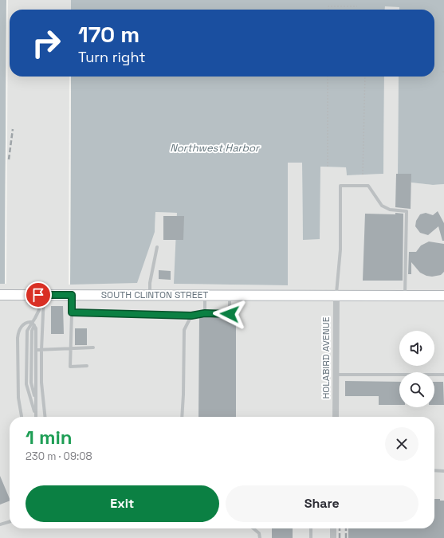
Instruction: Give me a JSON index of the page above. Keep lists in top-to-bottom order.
{
  "streets": {
    "main road": ["SOUTH CLINTON STREET"],
    "street": ["HOLABIRD AVENUE"]
  },
  "crossings": [
    ["SOUTH CLINTON STREET", "HOLABIRD AVENUE"]
  ],
  "water": ["Northwest Harbor"],
  "page": {
    "turn": ["170 m", "Turn right"],
    "heading": ["1 min", "230 m · 09:08"],
    "buttons": ["Exit", "Share"]
  }
}
